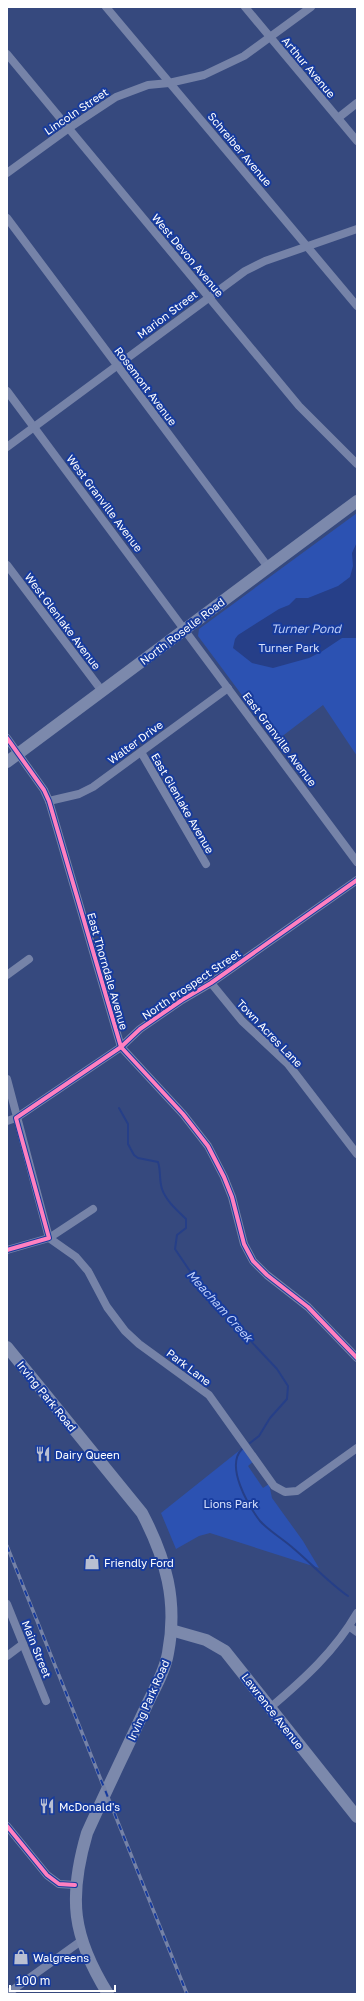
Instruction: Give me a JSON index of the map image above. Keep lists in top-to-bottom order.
{
  "streets": {
    "main road": ["North Roselle Road", "Irving Park Road", "Lawrence Avenue"],
    "street": [
      "Arthur Avenue",
      "Lincoln Street",
      "Schreiber Avenue",
      "West Devon Avenue",
      "Marion Street",
      "Rosemont Avenue",
      "West Granville Avenue",
      "West Glenlake Avenue",
      "East Granville Avenue",
      "Walter Drive",
      "East Glenlake Avenue",
      "East Thorndale Avenue",
      "North Prospect Street",
      "Town Acres Lane",
      "Park Lane",
      "Main Street"
    ]
  },
  "crossings": [
    ["Arthur Avenue", "Lincoln Street"],
    ["Lincoln Street", "Schreiber Avenue"],
    ["Lincoln Street", "West Devon Avenue"],
    ["Schreiber Avenue", "Marion Street"],
    ["West Devon Avenue", "Marion Street"],
    ["Marion Street", "Rosemont Avenue"],
    ["Marion Street", "West Granville Avenue"],
    ["Rosemont Avenue", "North Roselle Road"],
    ["West Granville Avenue", "North Roselle Road"],
    ["West Granville Avenue", "East Granville Avenue"],
    ["West Glenlake Avenue", "North Roselle Road"],
    ["North Roselle Road", "East Granville Avenue"],
    ["North Roselle Road", "East Thorndale Avenue"],
    ["East Granville Avenue", "Walter Drive"],
    ["Walter Drive", "East Glenlake Avenue"],
    ["Walter Drive", "East Thorndale Avenue"],
    ["East Thorndale Avenue", "North Prospect Street"],
    ["North Prospect Street", "Town Acres Lane"],
    ["Irving Park Road", "Lawrence Avenue"]
  ],
  "water": ["Turner Pond", "Meacham Creek"],
  "parks": ["Turner Park", "Lions Park"],
  "places": {
    "restaurant": ["Dairy Queen", "McDonald's"],
    "shop": ["Friendly Ford", "Walgreens"]
  },
  "scale_bar": "100 m"
}
